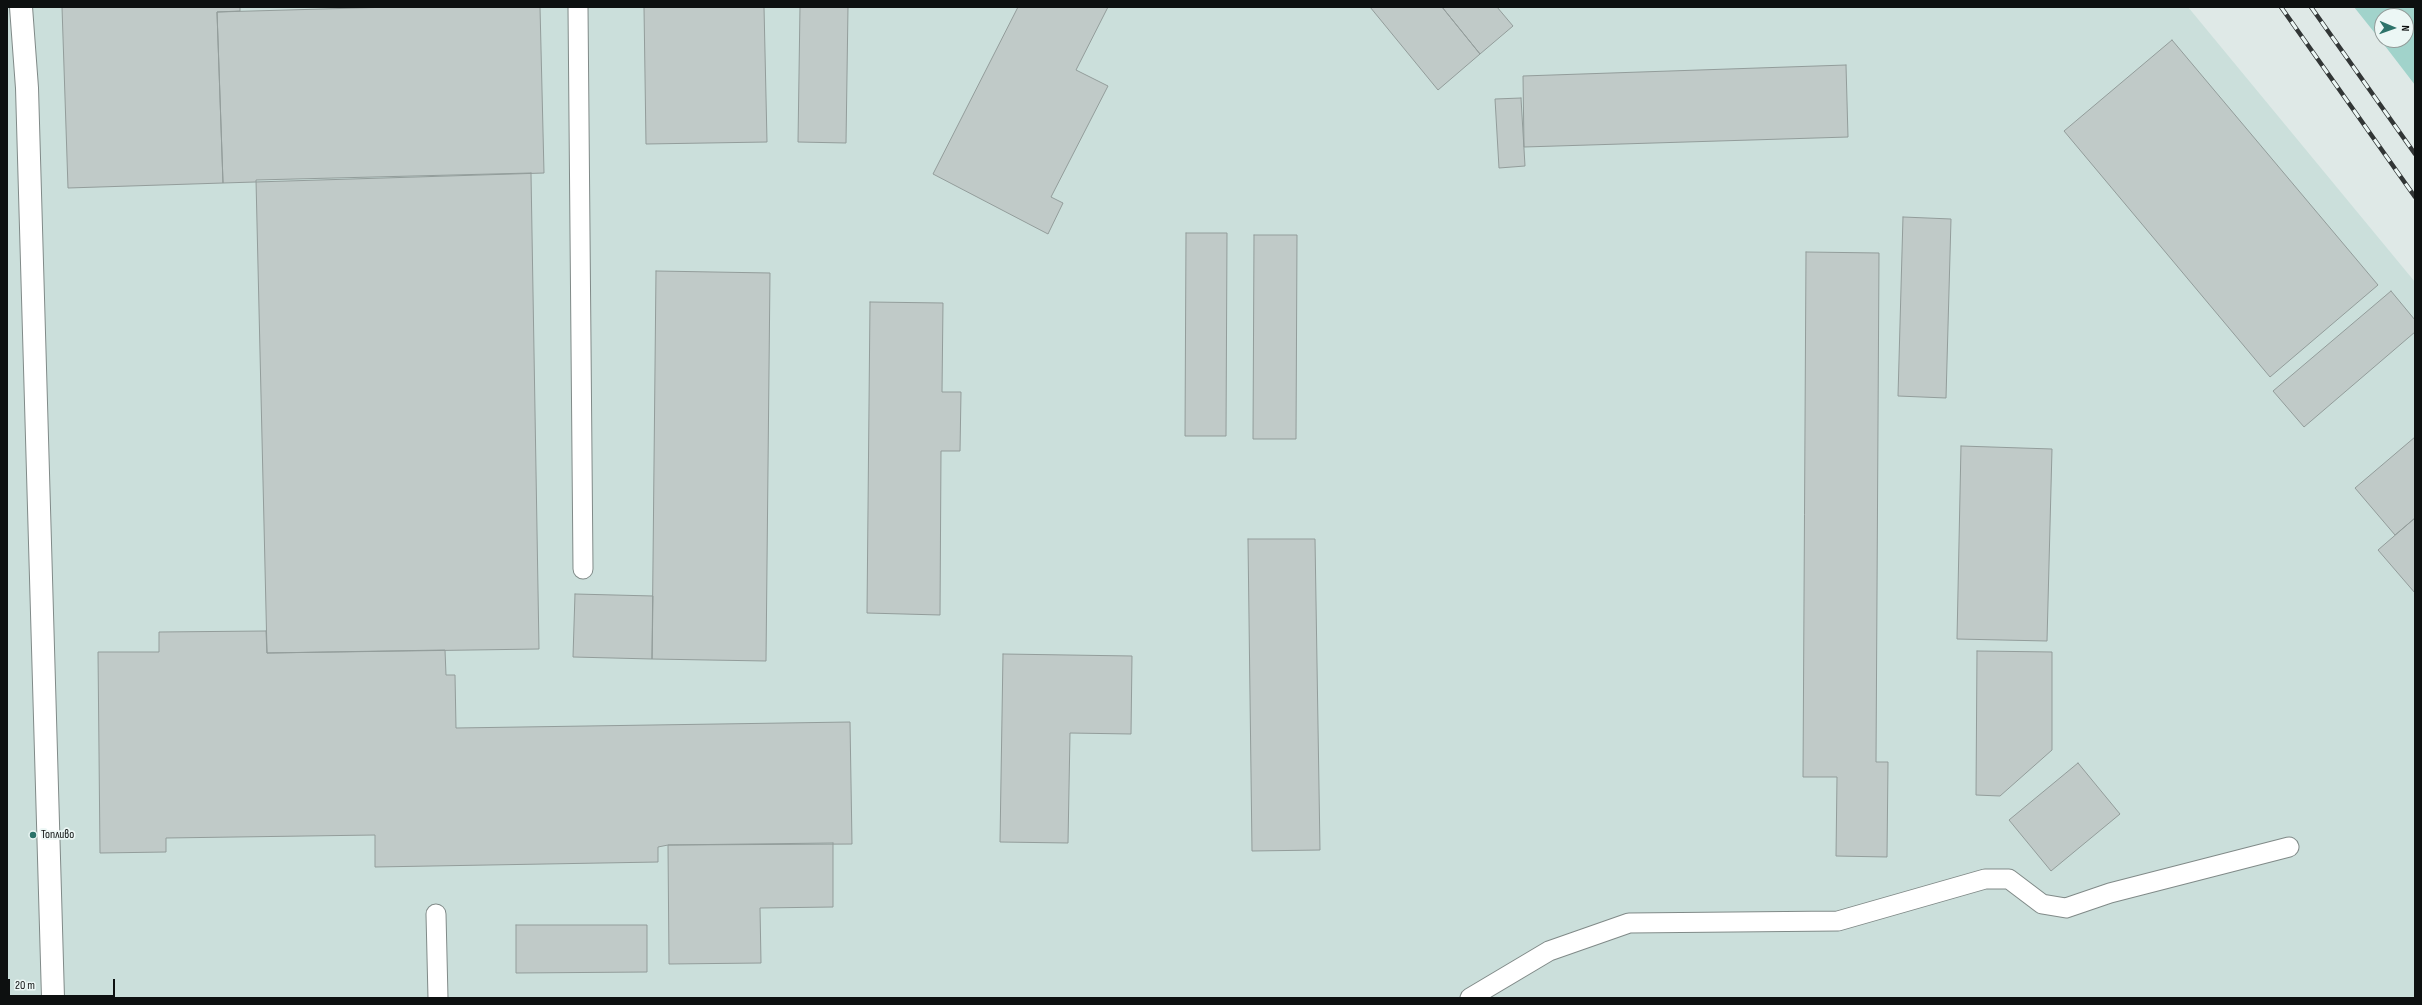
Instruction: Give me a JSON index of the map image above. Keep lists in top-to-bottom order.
{
  "places": ["Топливо"],
  "scale_bar": "20 m",
  "north": "right"
}
